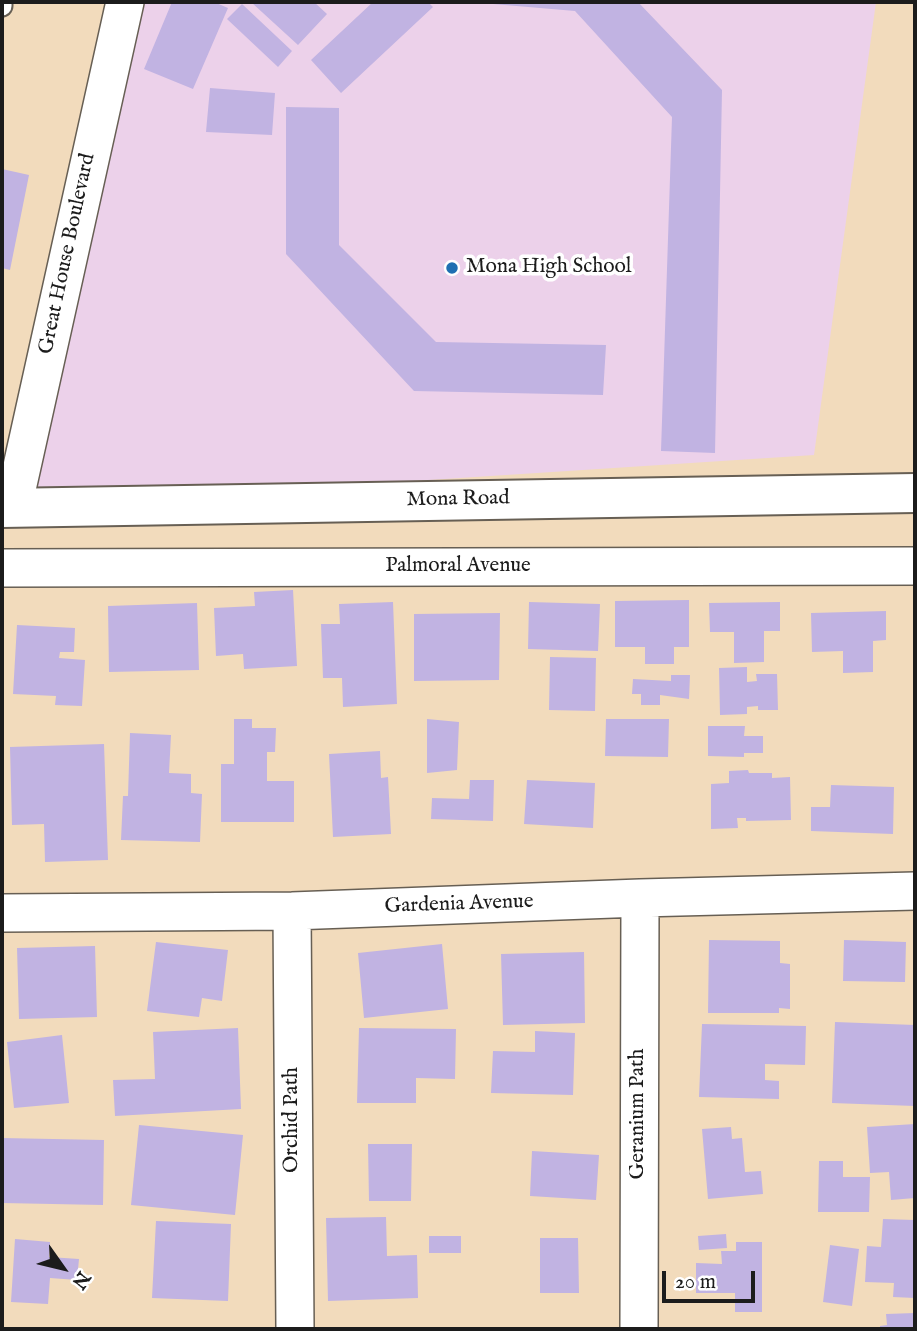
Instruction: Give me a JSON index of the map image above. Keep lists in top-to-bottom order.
{
  "streets": {
    "street": [
      "Great House Boulevard",
      "Mona Road",
      "Palmoral Avenue",
      "Gardenia Avenue",
      "Geranium Path",
      "Orchid Path"
    ]
  },
  "crossings": [
    ["Great House Boulevard", "Mona Road"],
    ["Gardenia Avenue", "Geranium Path"],
    ["Gardenia Avenue", "Orchid Path"]
  ],
  "places": ["Mona High School"],
  "scale_bar": "20 m",
  "north": "bottom right"
}
